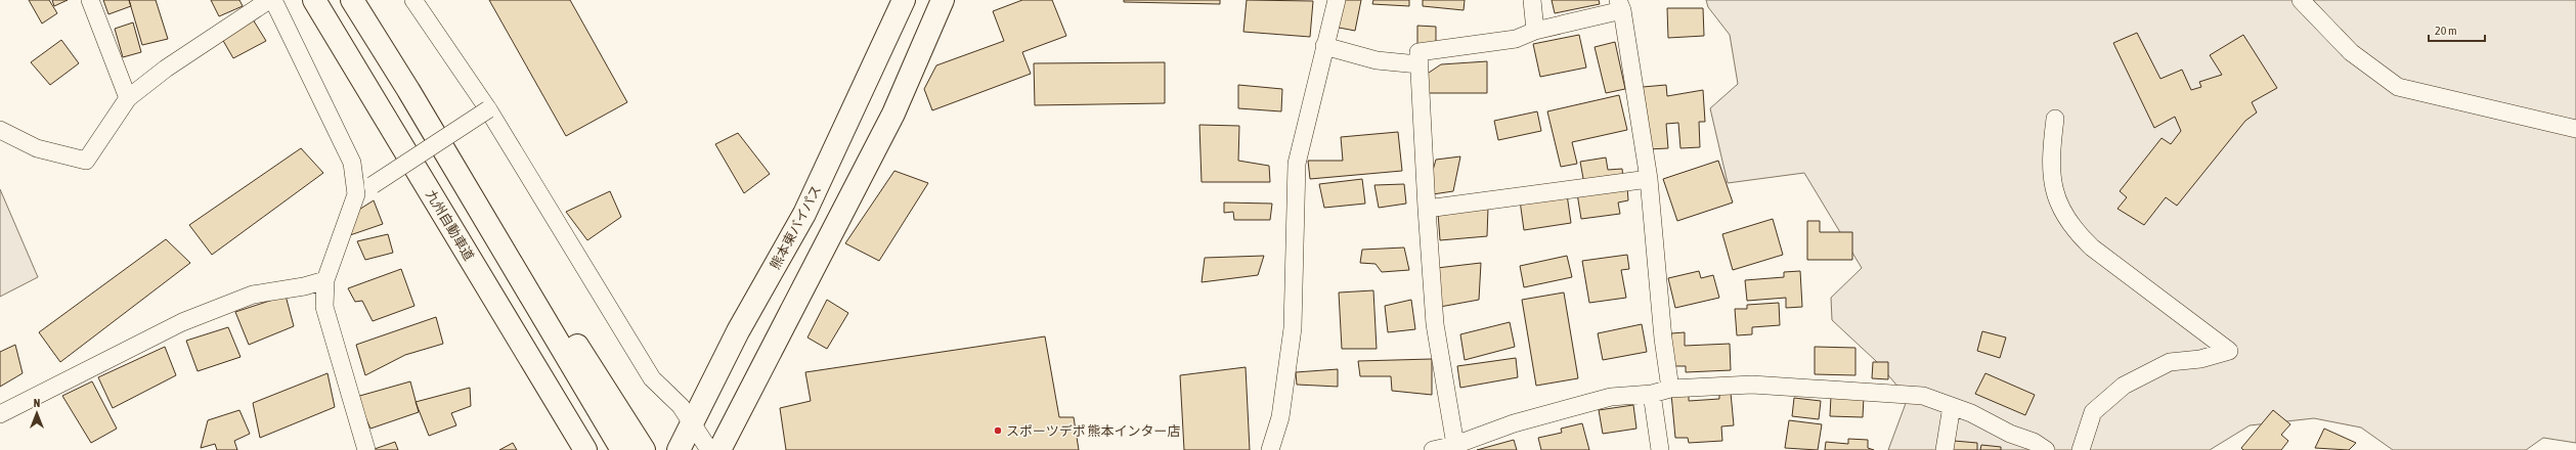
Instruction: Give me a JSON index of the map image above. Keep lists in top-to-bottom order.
{
  "streets": {
    "highway": ["九州自動車道", "熊本東バイパス"]
  },
  "places": ["スポーツデポ 熊本インター店"],
  "scale_bar": "20 m",
  "north": "top"
}
